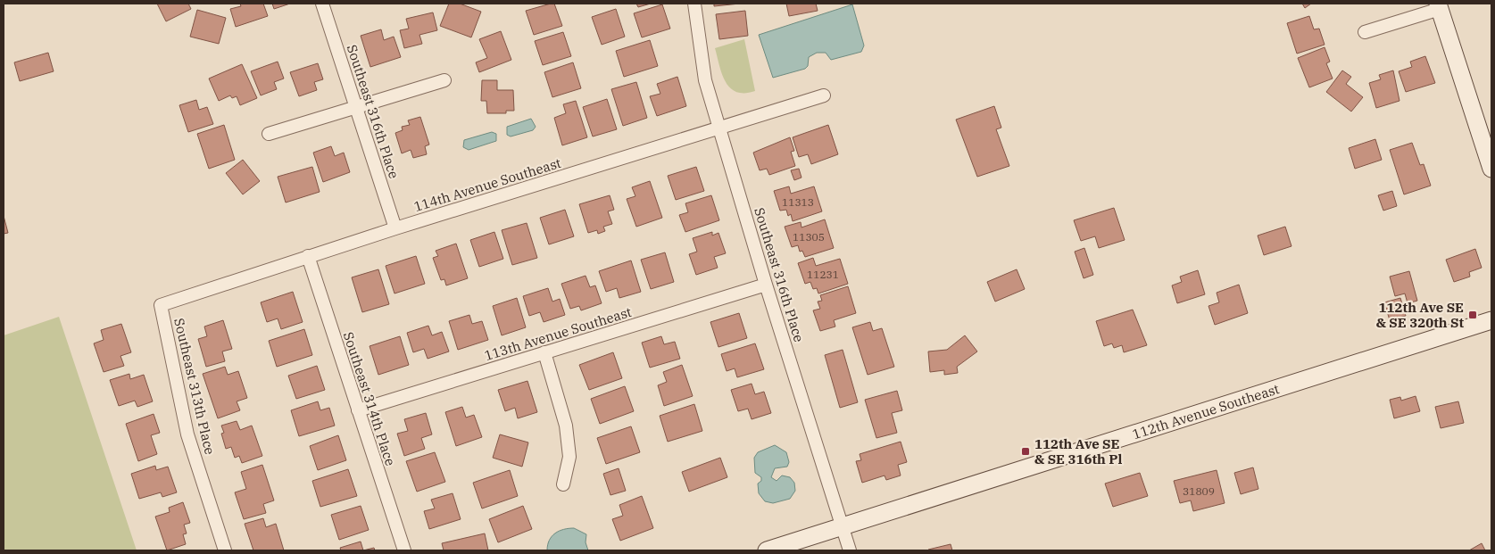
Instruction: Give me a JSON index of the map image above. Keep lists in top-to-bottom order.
{
  "streets": {
    "street": [
      "Southeast 316th Place",
      "114th Avenue Southeast",
      "113th Avenue Southeast",
      "Southeast 313th Place",
      "Southeast 314th Place",
      "112th Avenue Southeast"
    ]
  },
  "crossings": [
    ["Southeast 316th Place", "114th Avenue Southeast"],
    ["Southeast 316th Place", "113th Avenue Southeast"],
    ["Southeast 316th Place", "112th Avenue Southeast"],
    ["114th Avenue Southeast", "Southeast 313th Place"],
    ["114th Avenue Southeast", "Southeast 314th Place"],
    ["113th Avenue Southeast", "Southeast 314th Place"]
  ],
  "places": {
    "transit": ["112th Ave SE & SE 320th St", "112th Ave SE & SE 316th Pl"]
  },
  "house_numbers": [
    "11313",
    "11305",
    "11231",
    "31809"
  ]
}
